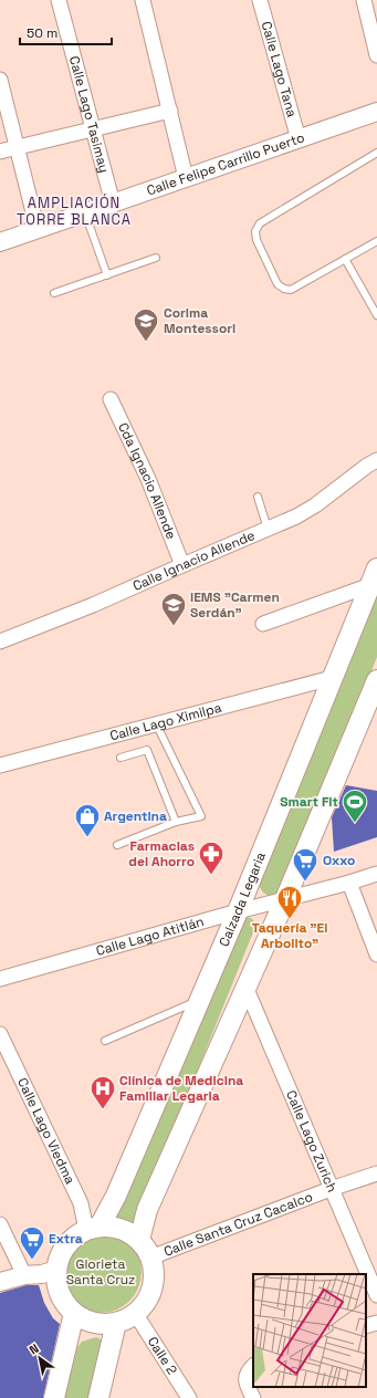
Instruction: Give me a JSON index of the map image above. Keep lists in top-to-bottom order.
{
  "streets": {
    "main road": ["Calzada Legaria"],
    "street": [
      "Calle Lago Tana",
      "Calle Lago Tasimay",
      "Calle Felipe Carrillo Puerto",
      "Cda Ignacio Allende",
      "Calle Ignacio Allende",
      "Calle Lago Ximilpa",
      "Calle Lago Atitlán",
      "Calle Lago Viedma",
      "Calle Lago Zurich",
      "Calle Santa Cruz Cacalco",
      "Calle 2"
    ]
  },
  "crossings": [
    ["Calle Lago Tana", "Calle Felipe Carrillo Puerto"],
    ["Calle Lago Tasimay", "Calle Felipe Carrillo Puerto"],
    ["Cda Ignacio Allende", "Calle Ignacio Allende"],
    ["Calle Lago Ximilpa", "Calzada Legaria"],
    ["Calzada Legaria", "Calle Lago Atitlán"],
    ["Calzada Legaria", "Calle Lago Viedma"],
    ["Calzada Legaria", "Calle Santa Cruz Cacalco"],
    ["Calzada Legaria", "Calle 2"],
    ["Calle Lago Viedma", "Calle Santa Cruz Cacalco"],
    ["Calle Lago Viedma", "Calle 2"],
    ["Calle Lago Zurich", "Calle Santa Cruz Cacalco"],
    ["Calle Santa Cruz Cacalco", "Calle 2"]
  ],
  "districts": ["AMPLIACIÓN TORRE BLANCA"],
  "parks": ["Glorieta Santa Cruz"],
  "places": {
    "school or university": ["Corima Montessori", "IEMS \"Carmen Serdán\""],
    "sports": ["Smart Fit"],
    "shop": ["Argentina"],
    "pharmacy": ["Farmacias del Ahorro"],
    "supermarket": ["Oxxo", "Extra"],
    "restaurant": ["Taquería \"El Arbolito\""],
    "hospital": ["Clínica de Medicina Familiar Legaria"]
  },
  "scale_bar": "50 m",
  "north": "top left"
}
